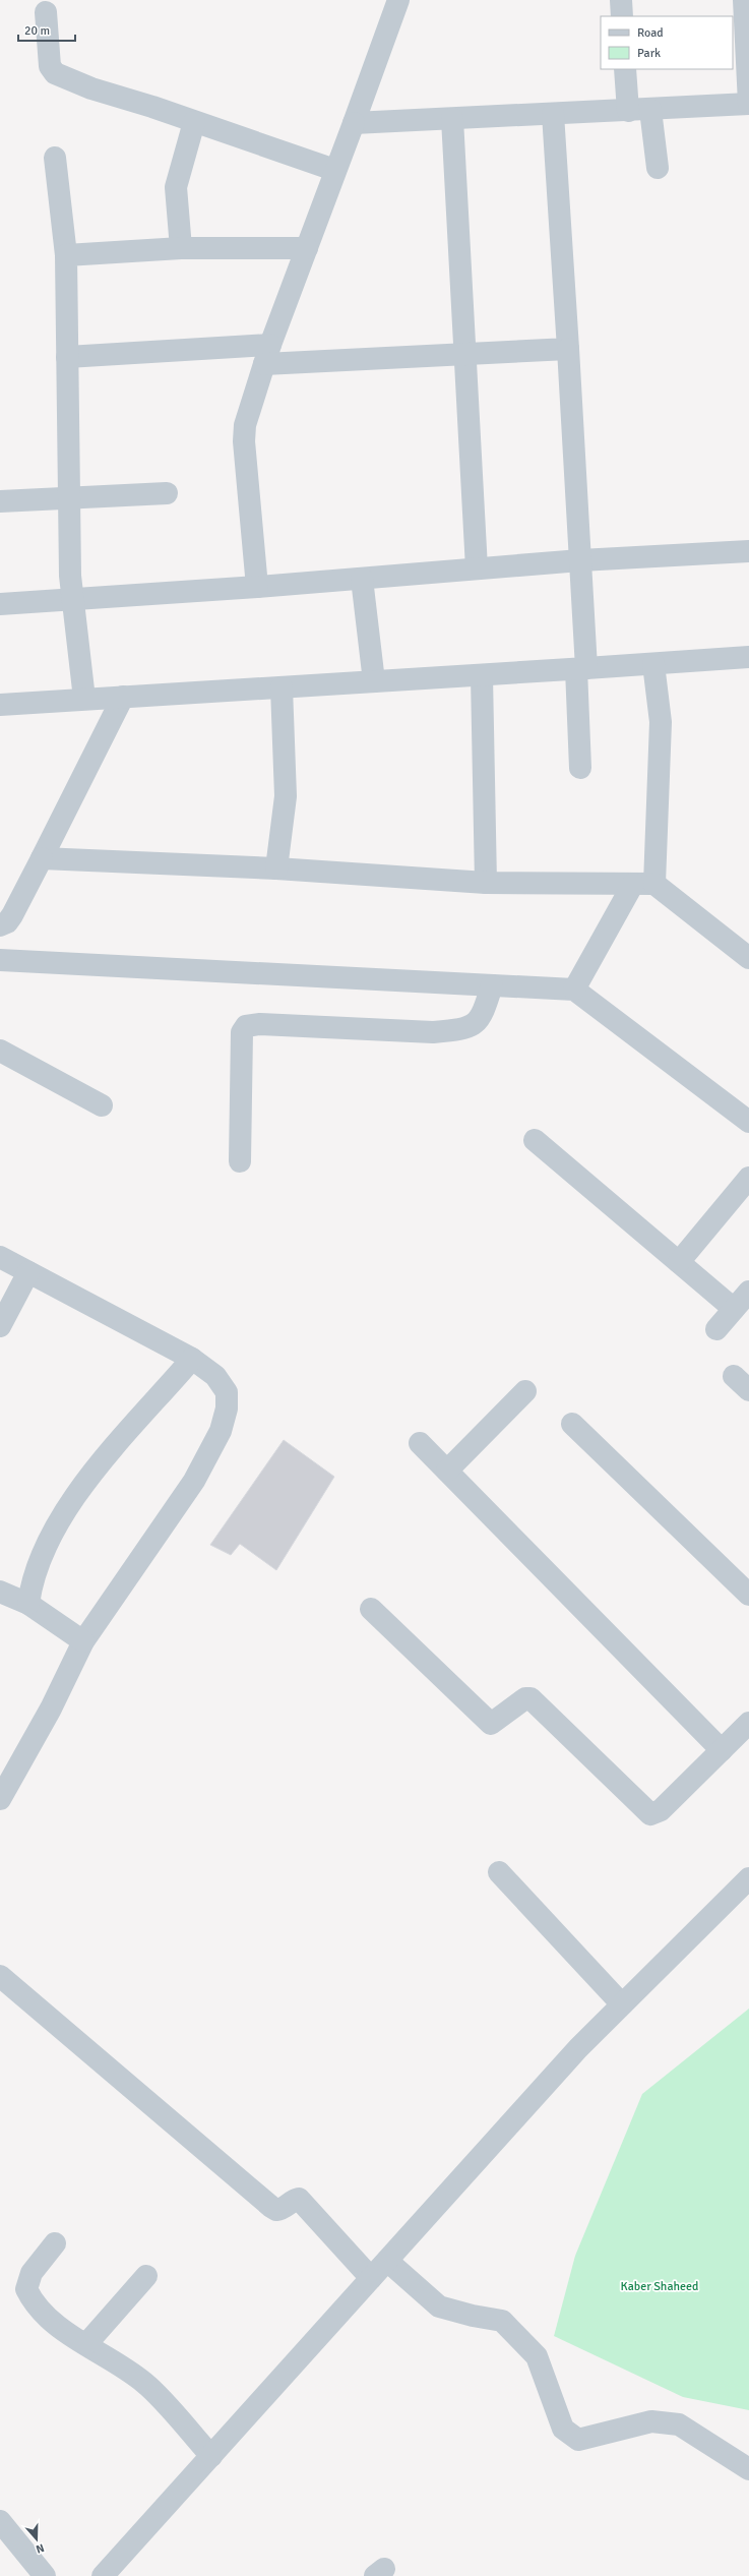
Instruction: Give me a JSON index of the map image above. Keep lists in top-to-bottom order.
{
  "parks": ["Kaber Shaheed"],
  "legend": ["Road", "Park"],
  "scale_bar": "20 m",
  "north": "bottom"
}
